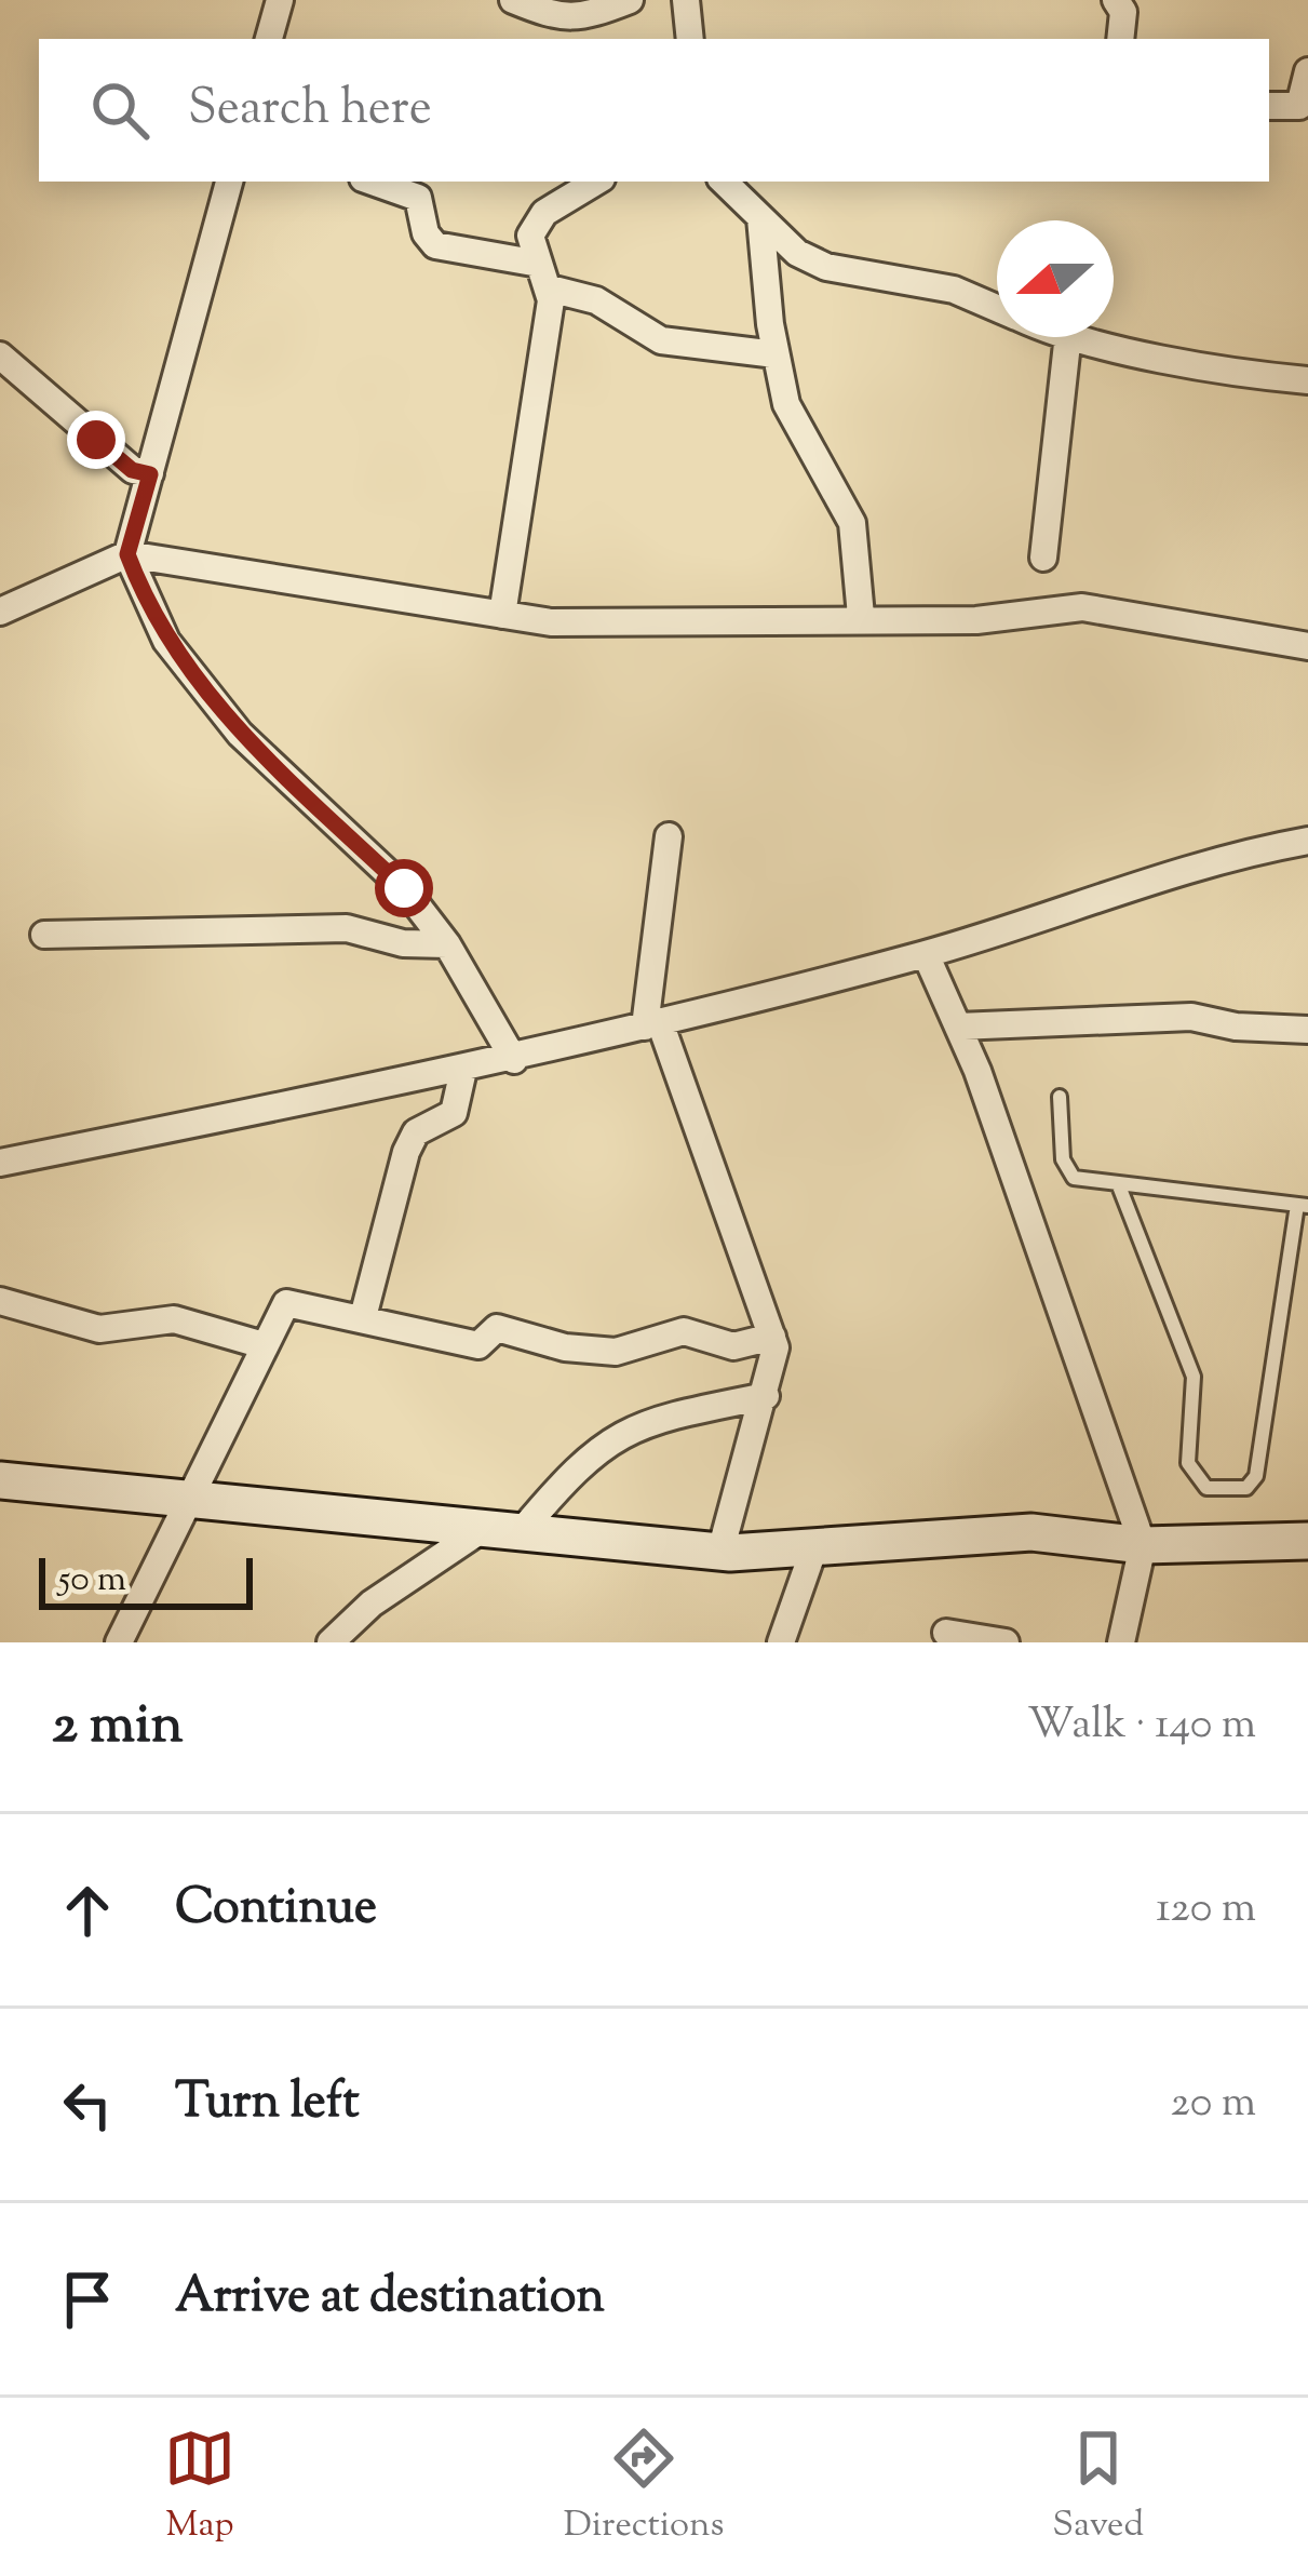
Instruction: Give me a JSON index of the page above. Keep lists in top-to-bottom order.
{
  "scale_bar": "50 m",
  "north": "left",
  "page": {
    "search": "Search here",
    "scale": "50 m",
    "heading": ["2 min", "Walk · 140 m"],
    "list": [
      ["Continue", "120 m"],
      ["Turn left", "20 m"],
      "Arrive at destination"
    ],
    "nav": ["Map", "Directions", "Saved"]
  }
}
